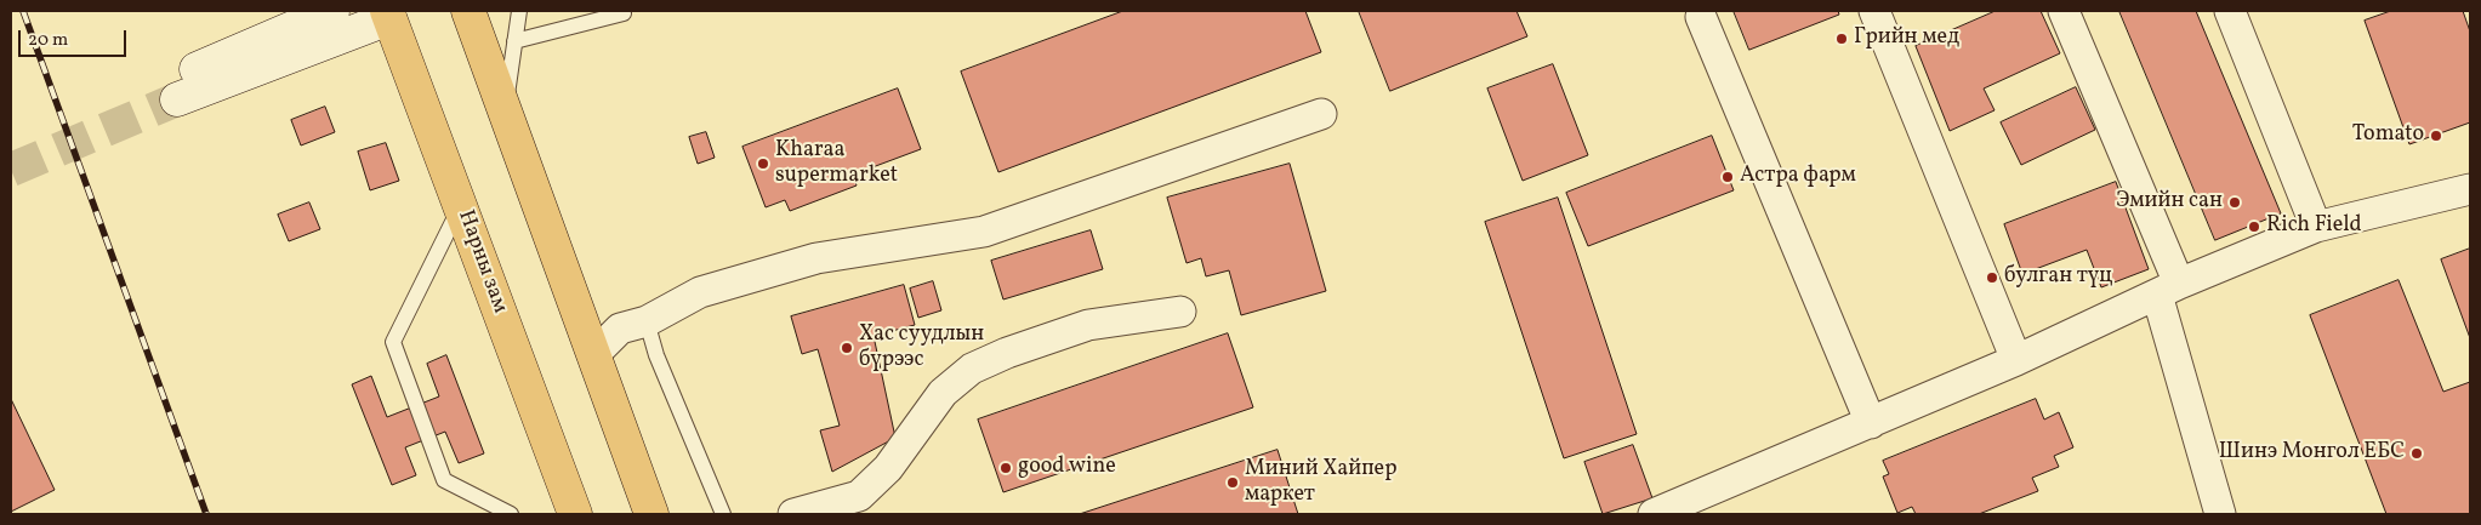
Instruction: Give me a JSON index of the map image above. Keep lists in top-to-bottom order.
{
  "streets": {
    "main road": ["Нарны зам"]
  },
  "places": [
    "Грийн мед",
    "Tomato",
    "Kharaa supermarket",
    "Астра фарм",
    "Эмийн сан",
    "Rich Field",
    "булган түц",
    "Хас суудлын бүрээс",
    "Шинэ Монгол ЕБС",
    "good wine",
    "Миний Хайпер маркет"
  ],
  "scale_bar": "20 m"
}
